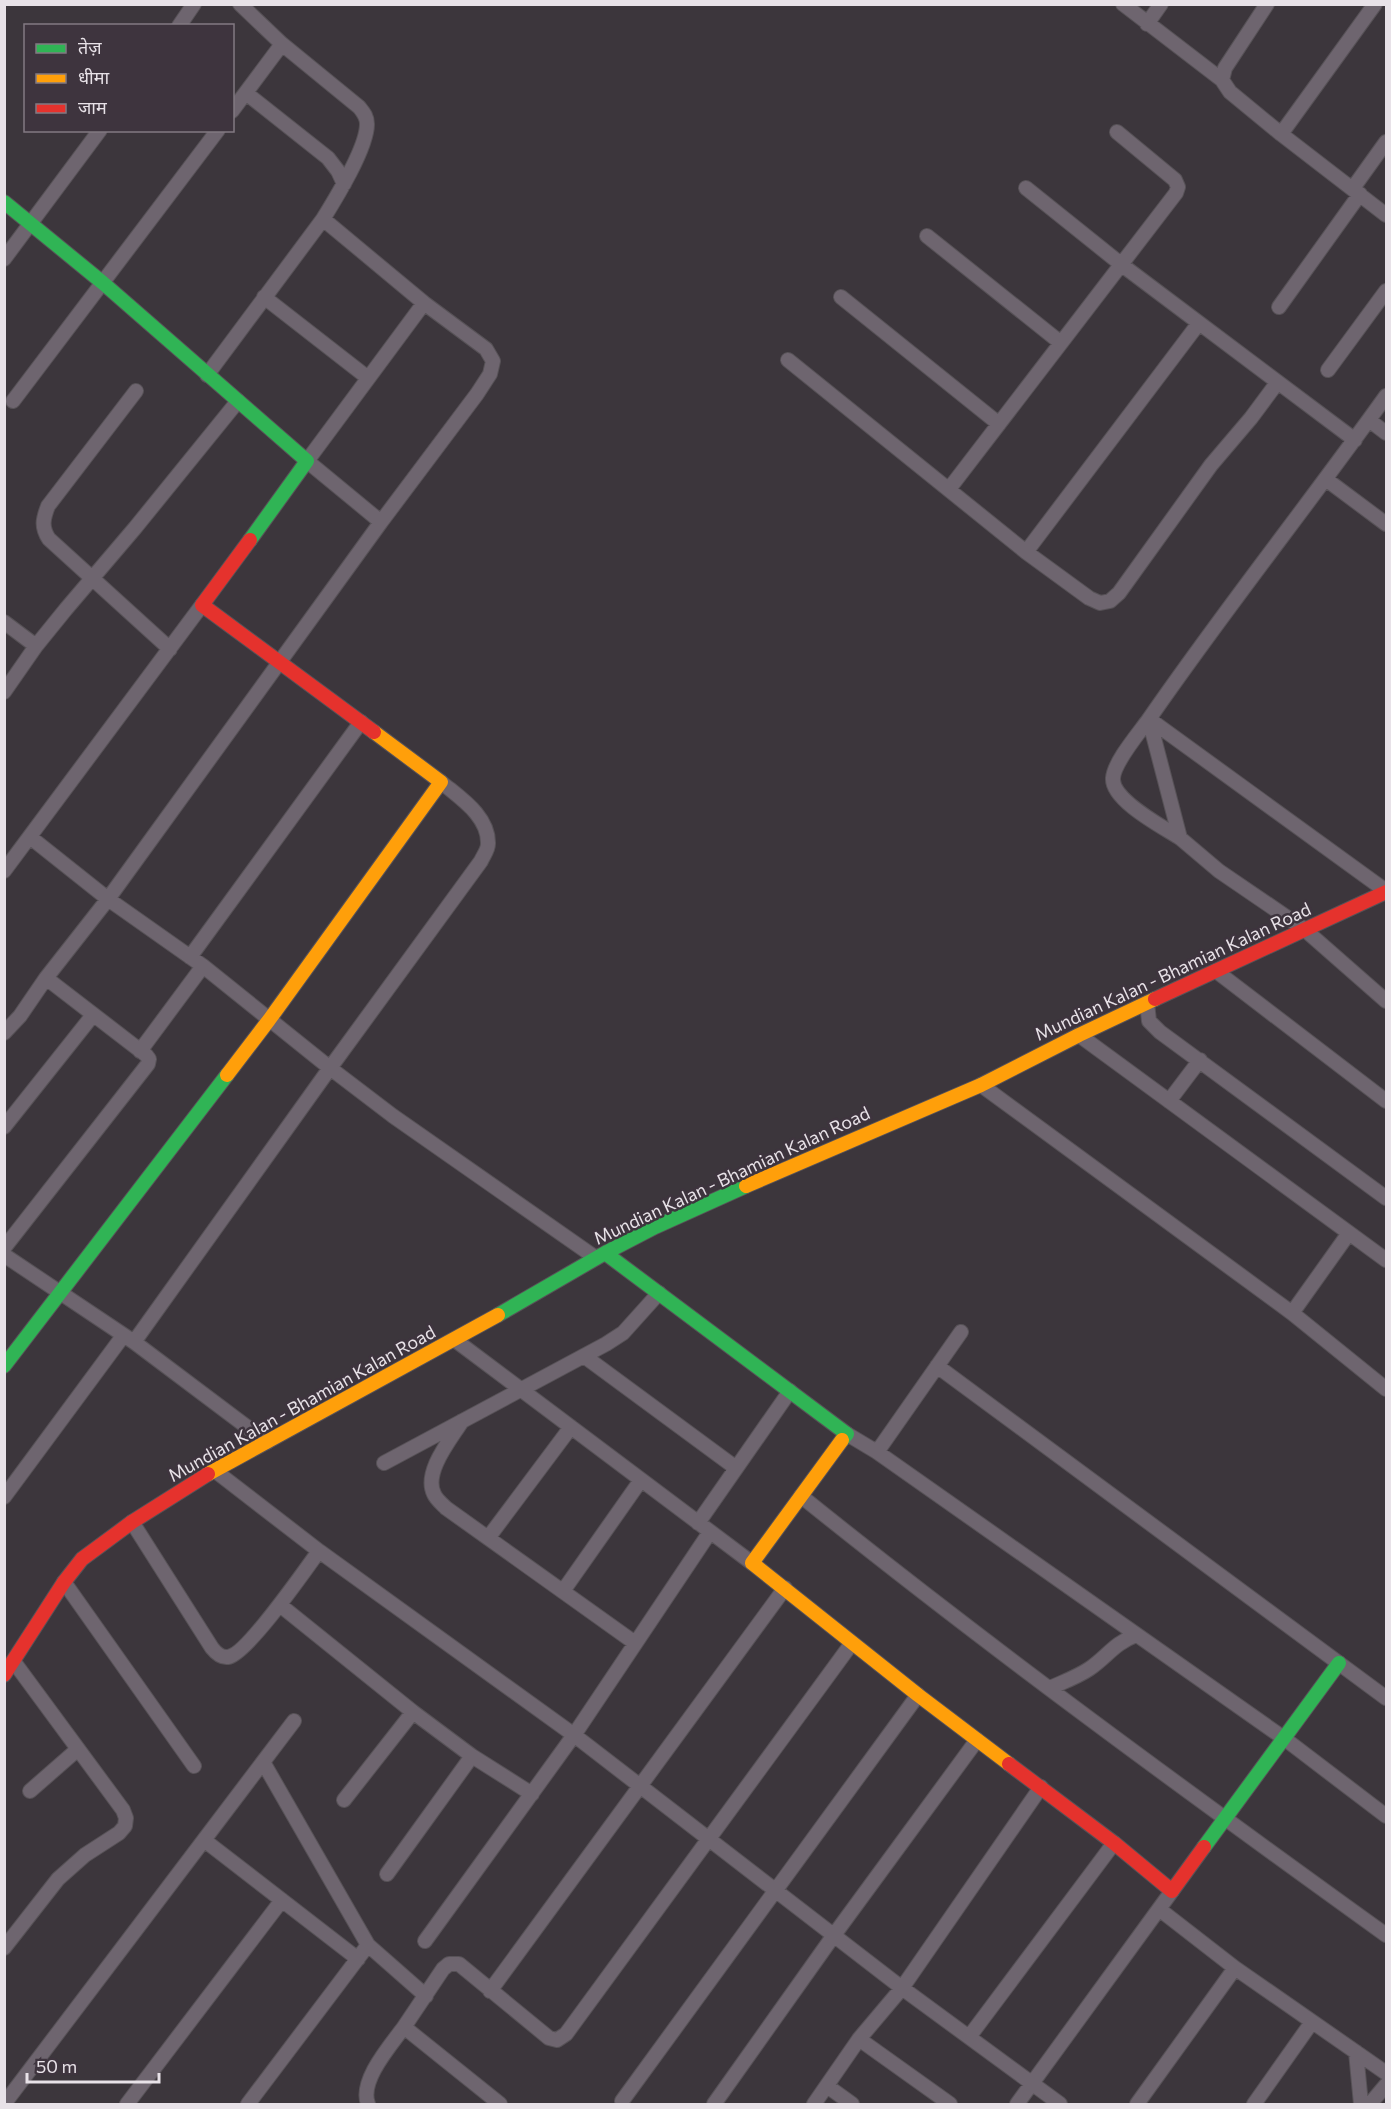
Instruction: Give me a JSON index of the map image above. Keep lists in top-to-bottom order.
{
  "streets": {
    "street": ["Mundian Kalan - Bhamian Kalan Road"]
  },
  "legend": ["तेज़", "धीमा", "जाम"],
  "scale_bar": "50 m"
}
